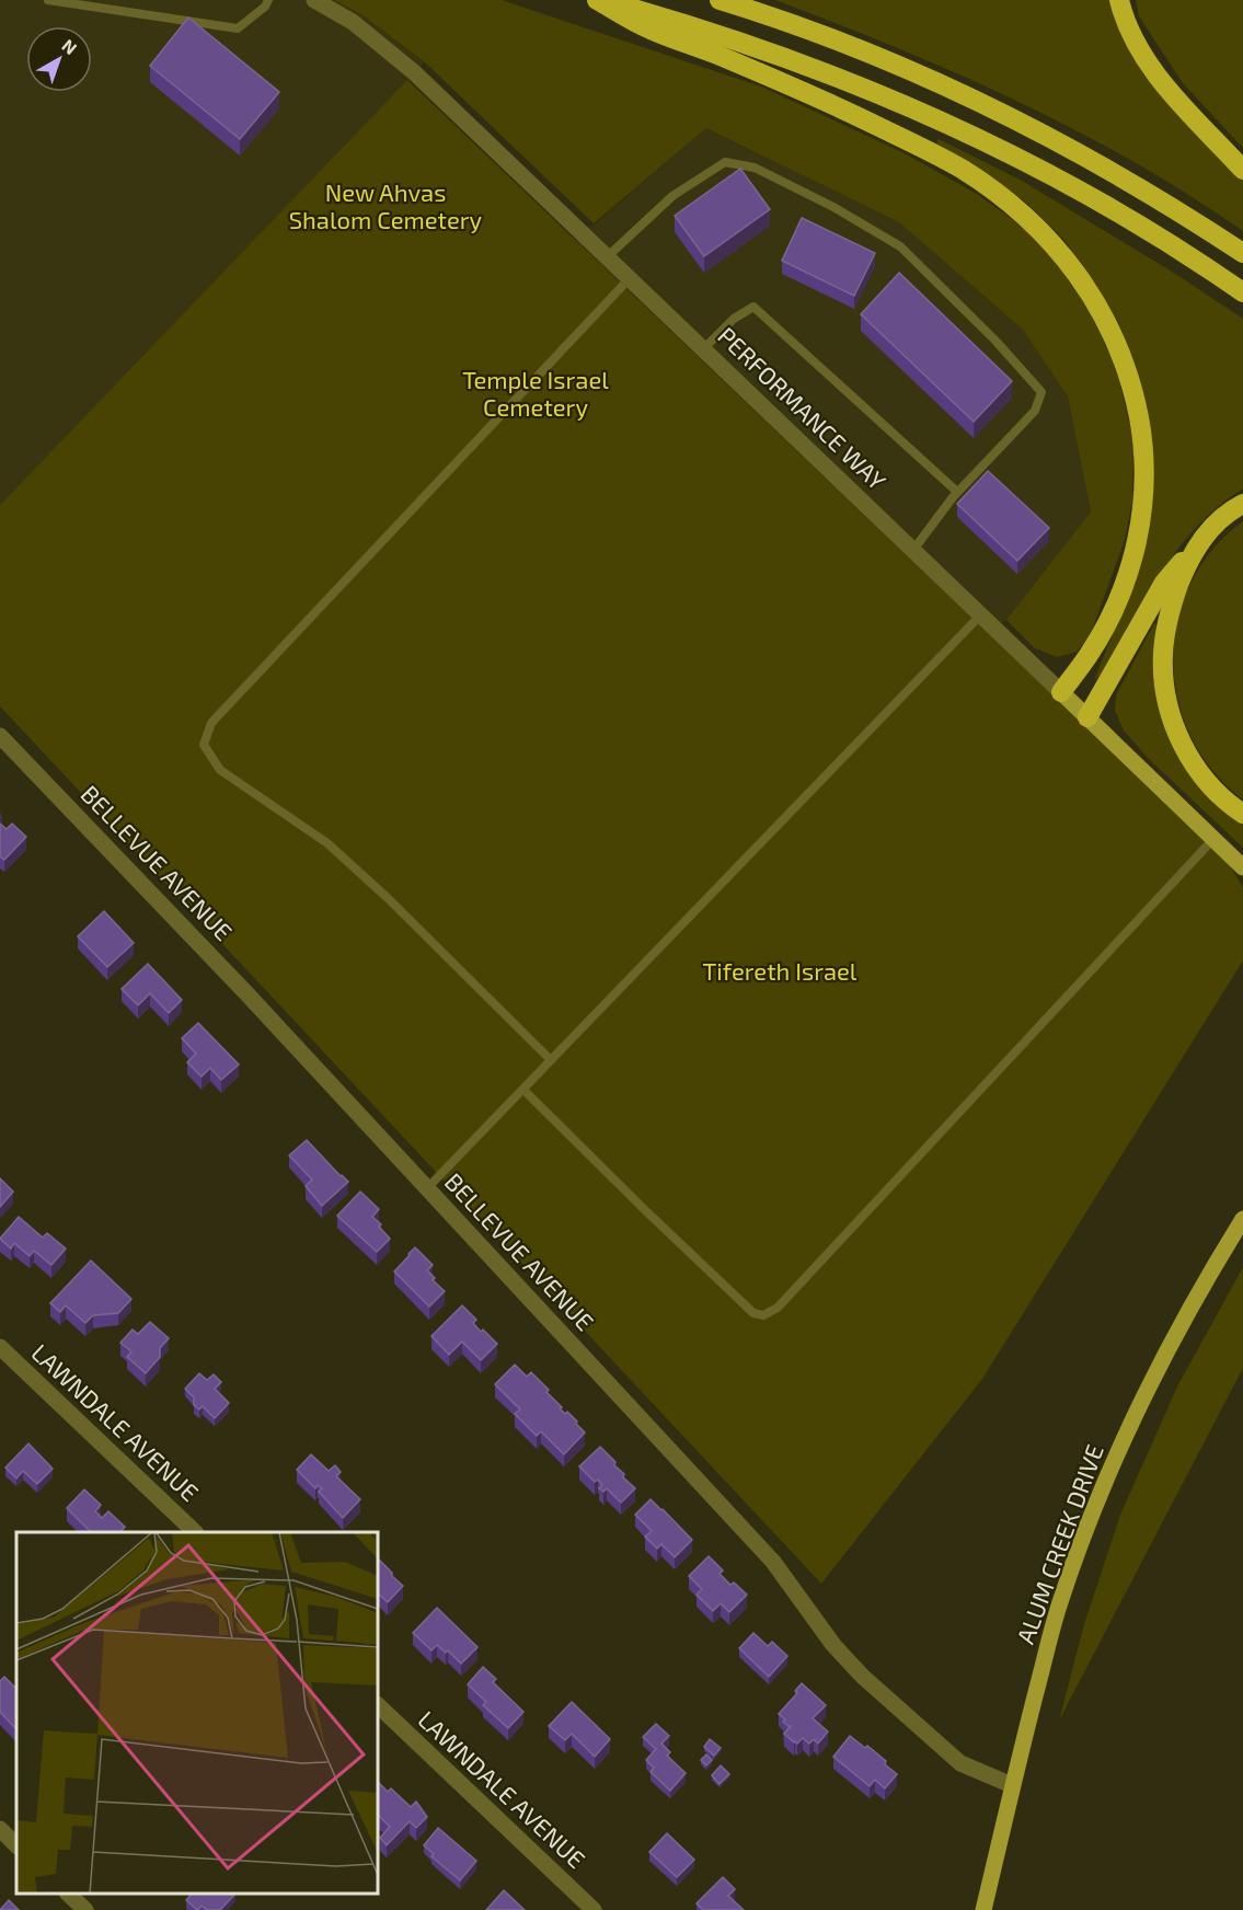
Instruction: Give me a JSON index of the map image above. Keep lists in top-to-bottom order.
{
  "streets": {
    "main road": ["PERFORMANCE WAY", "ALUM CREEK DRIVE"],
    "street": ["BELLEVUE AVENUE", "LAWNDALE AVENUE"]
  },
  "crossings": [
    ["BELLEVUE AVENUE", "ALUM CREEK DRIVE"]
  ],
  "parks": ["New Ahvas Shalom Cemetery", "Temple Israel Cemetery", "Tifereth Israel"],
  "north": "top right"
}
